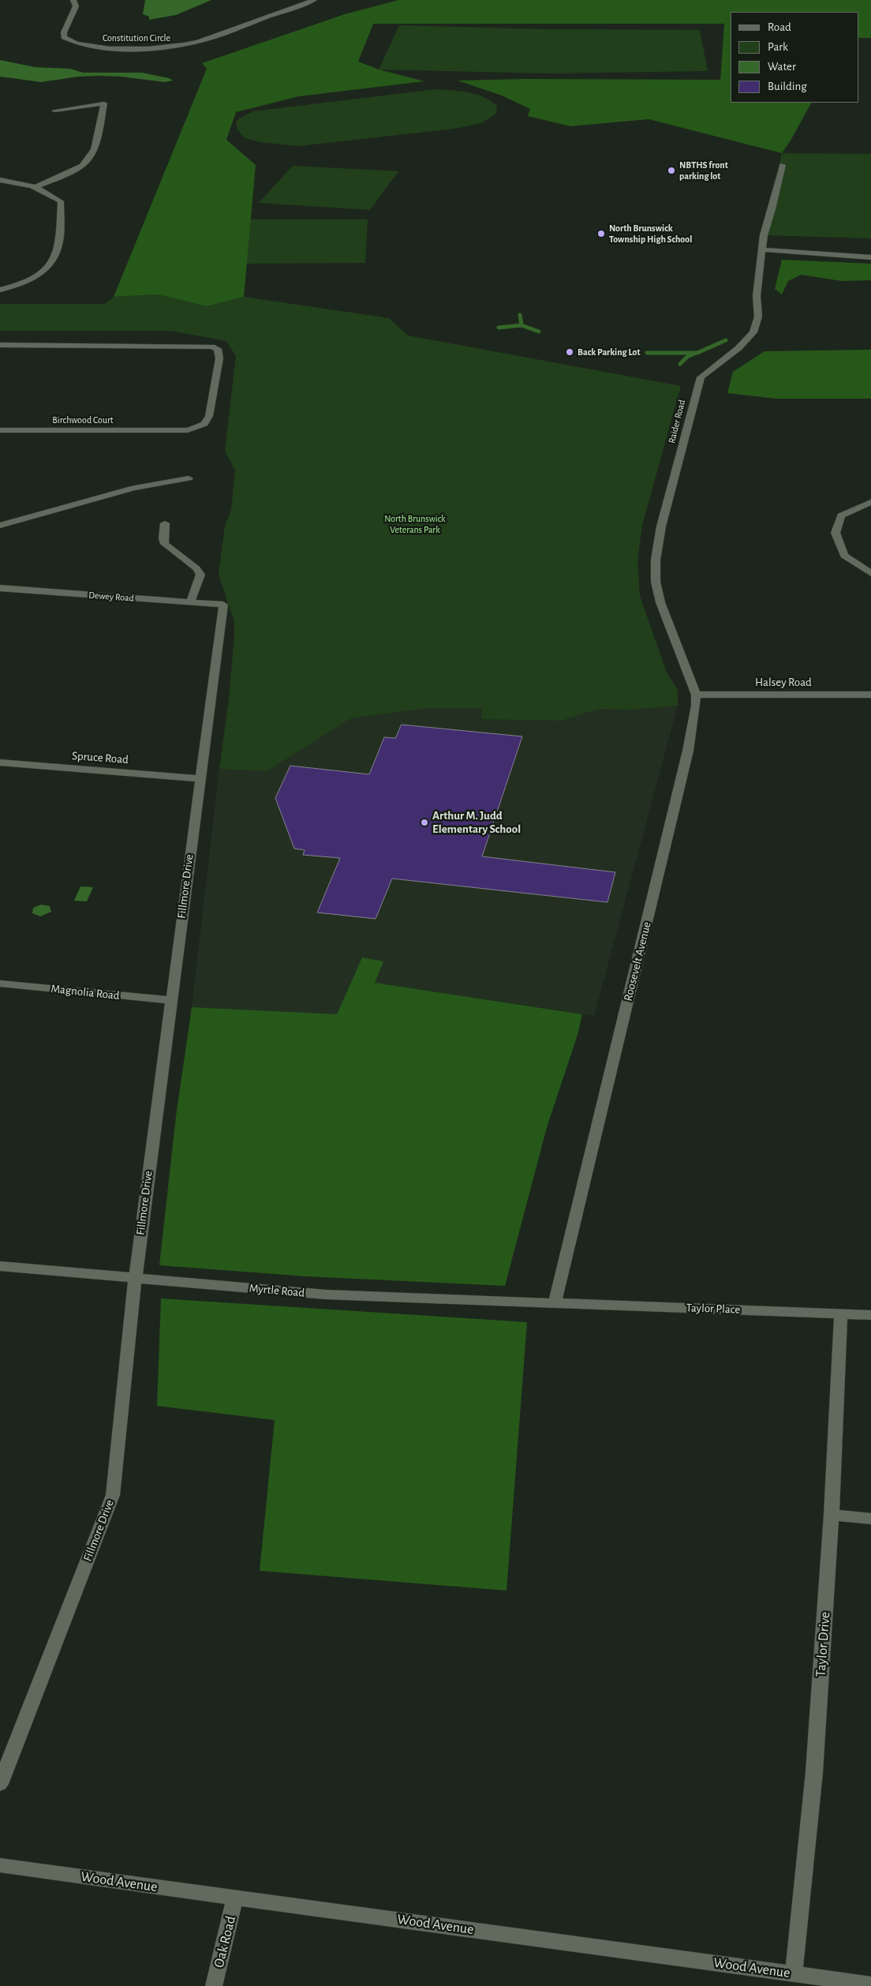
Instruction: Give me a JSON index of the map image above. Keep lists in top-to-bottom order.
{
  "streets": {
    "street": [
      "Constitution Circle",
      "Birchwood Court",
      "Raider Road",
      "Dewey Road",
      "Halsey Road",
      "Spruce Road",
      "Fillmore Drive",
      "Roosevelt Avenue",
      "Magnolia Road",
      "Myrtle Road",
      "Taylor Place",
      "Taylor Drive",
      "Wood Avenue",
      "Oak Road"
    ]
  },
  "crossings": [
    ["Raider Road", "Roosevelt Avenue"],
    ["Dewey Road", "Fillmore Drive"],
    ["Halsey Road", "Roosevelt Avenue"],
    ["Spruce Road", "Fillmore Drive"],
    ["Fillmore Drive", "Magnolia Road"],
    ["Fillmore Drive", "Myrtle Road"],
    ["Roosevelt Avenue", "Myrtle Road"],
    ["Roosevelt Avenue", "Taylor Place"],
    ["Myrtle Road", "Taylor Place"],
    ["Taylor Place", "Taylor Drive"],
    ["Taylor Drive", "Wood Avenue"],
    ["Wood Avenue", "Oak Road"]
  ],
  "parks": ["North Brunswick Veterans Park"],
  "places": [
    "NBTHS front parking lot",
    "North Brunswick Township High School",
    "Back Parking Lot",
    "Arthur M. Judd Elementary School"
  ],
  "legend": [
    "Road",
    "Park",
    "Water",
    "Building"
  ]
}
